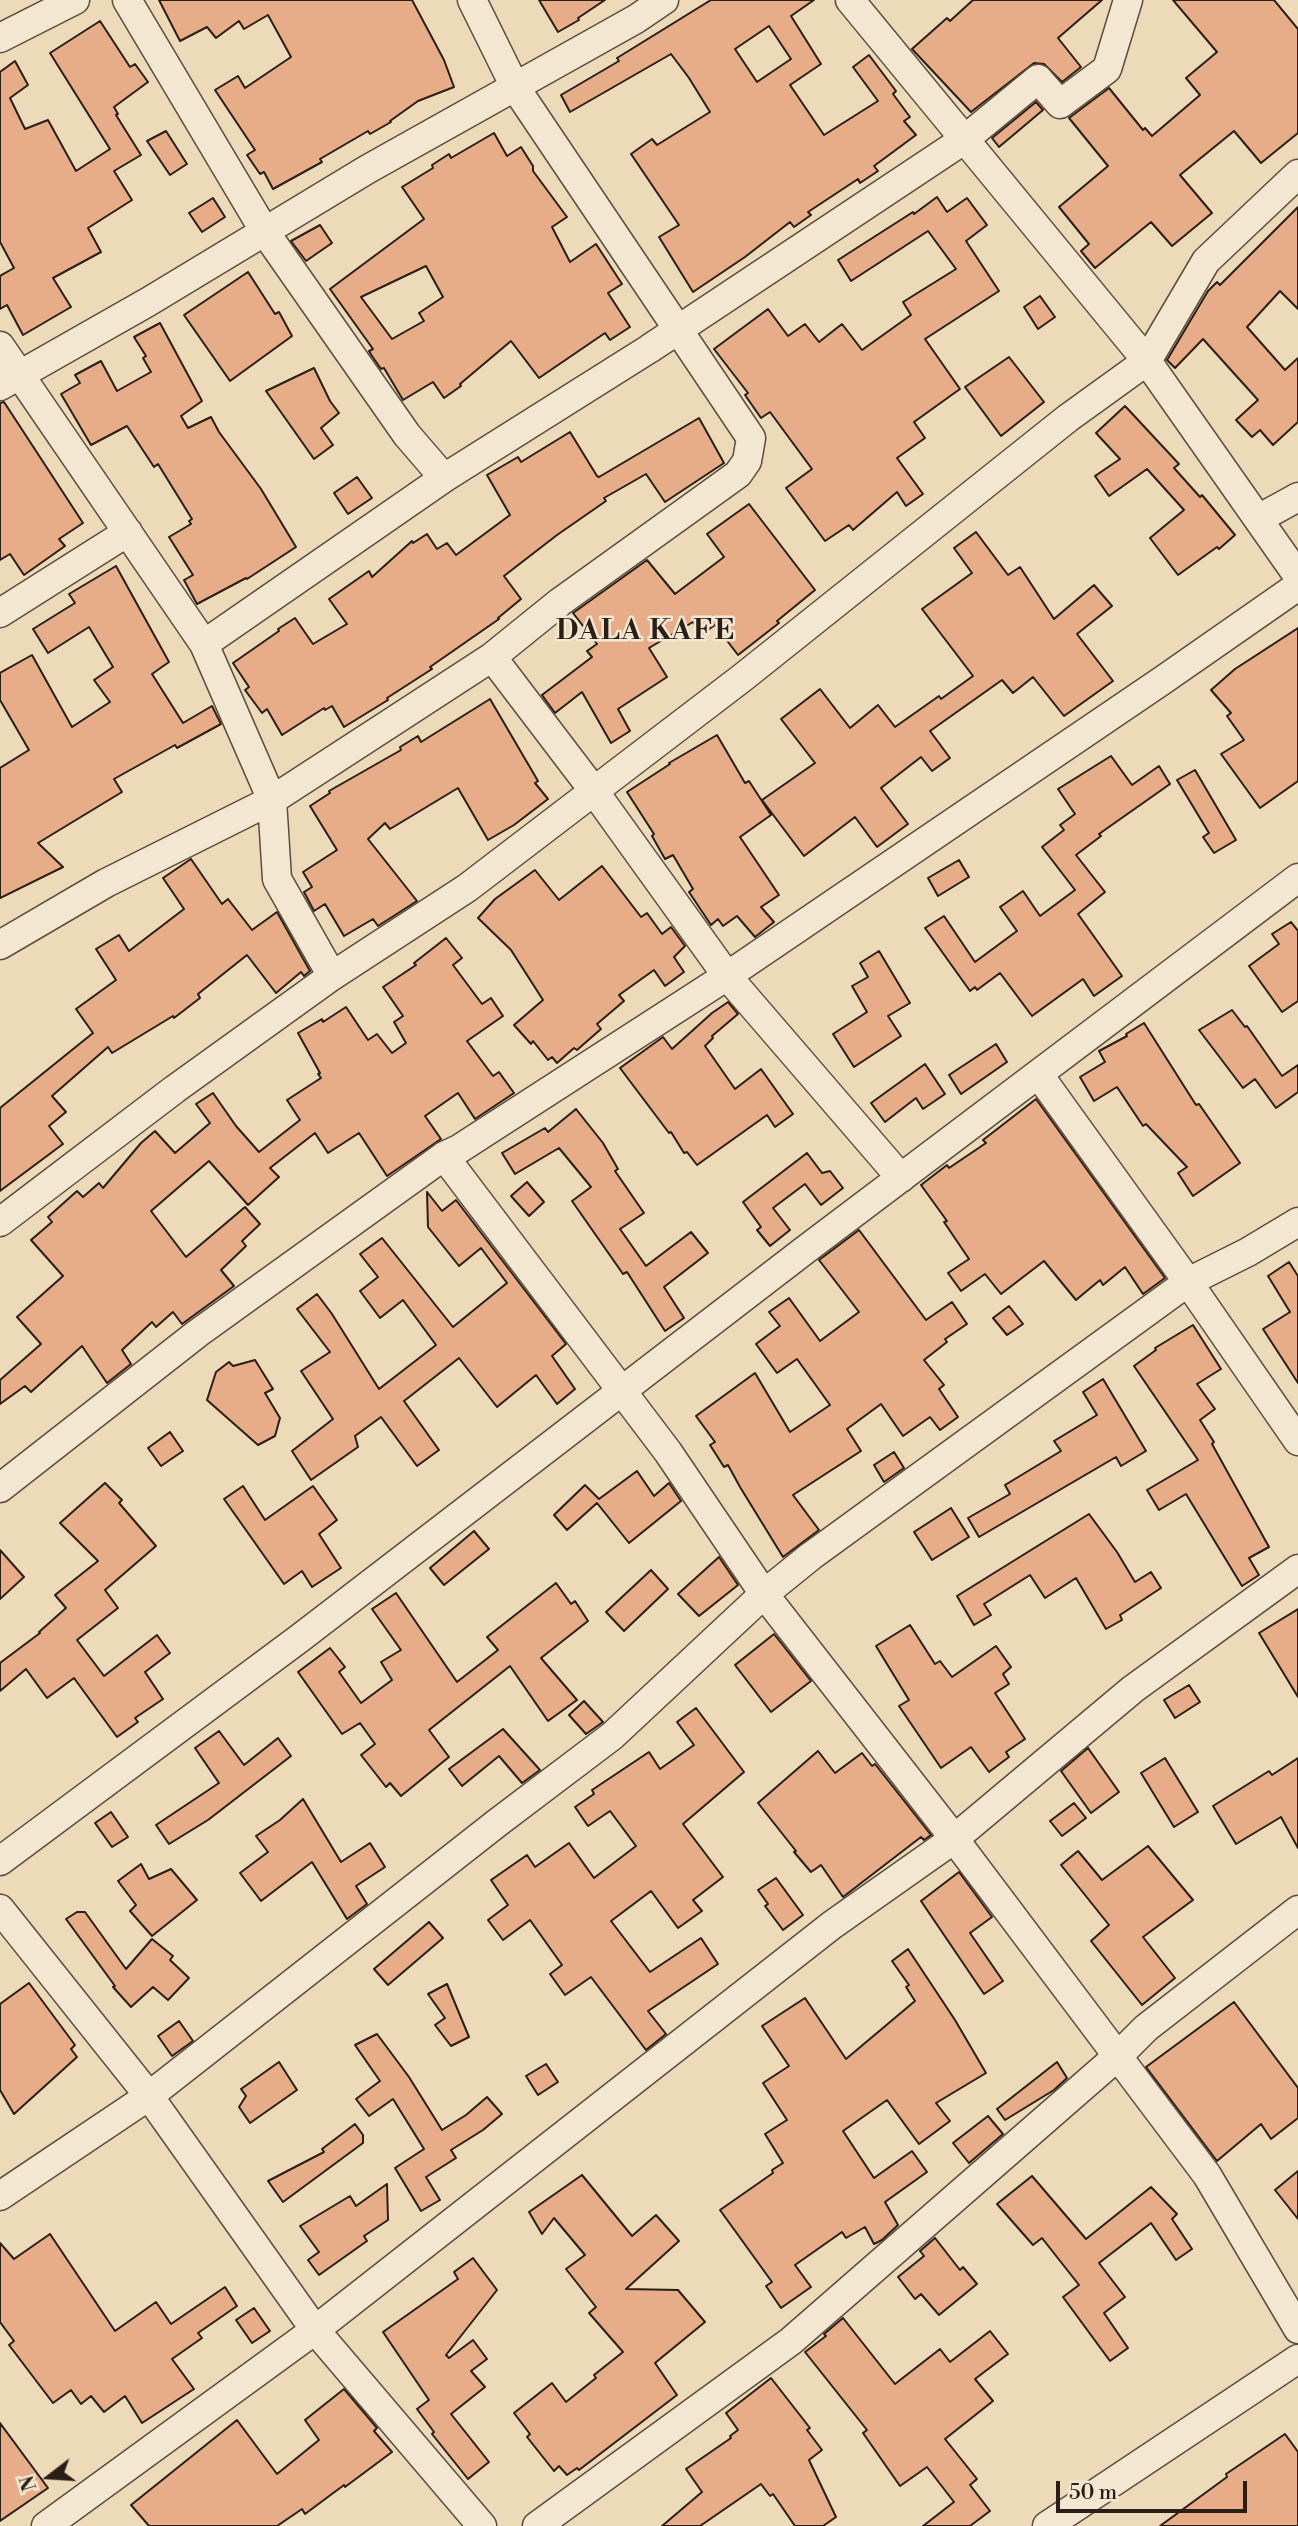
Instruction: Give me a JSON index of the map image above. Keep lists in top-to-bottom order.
{
  "districts": ["DALA KAFE"],
  "scale_bar": "50 m",
  "north": "left"
}
